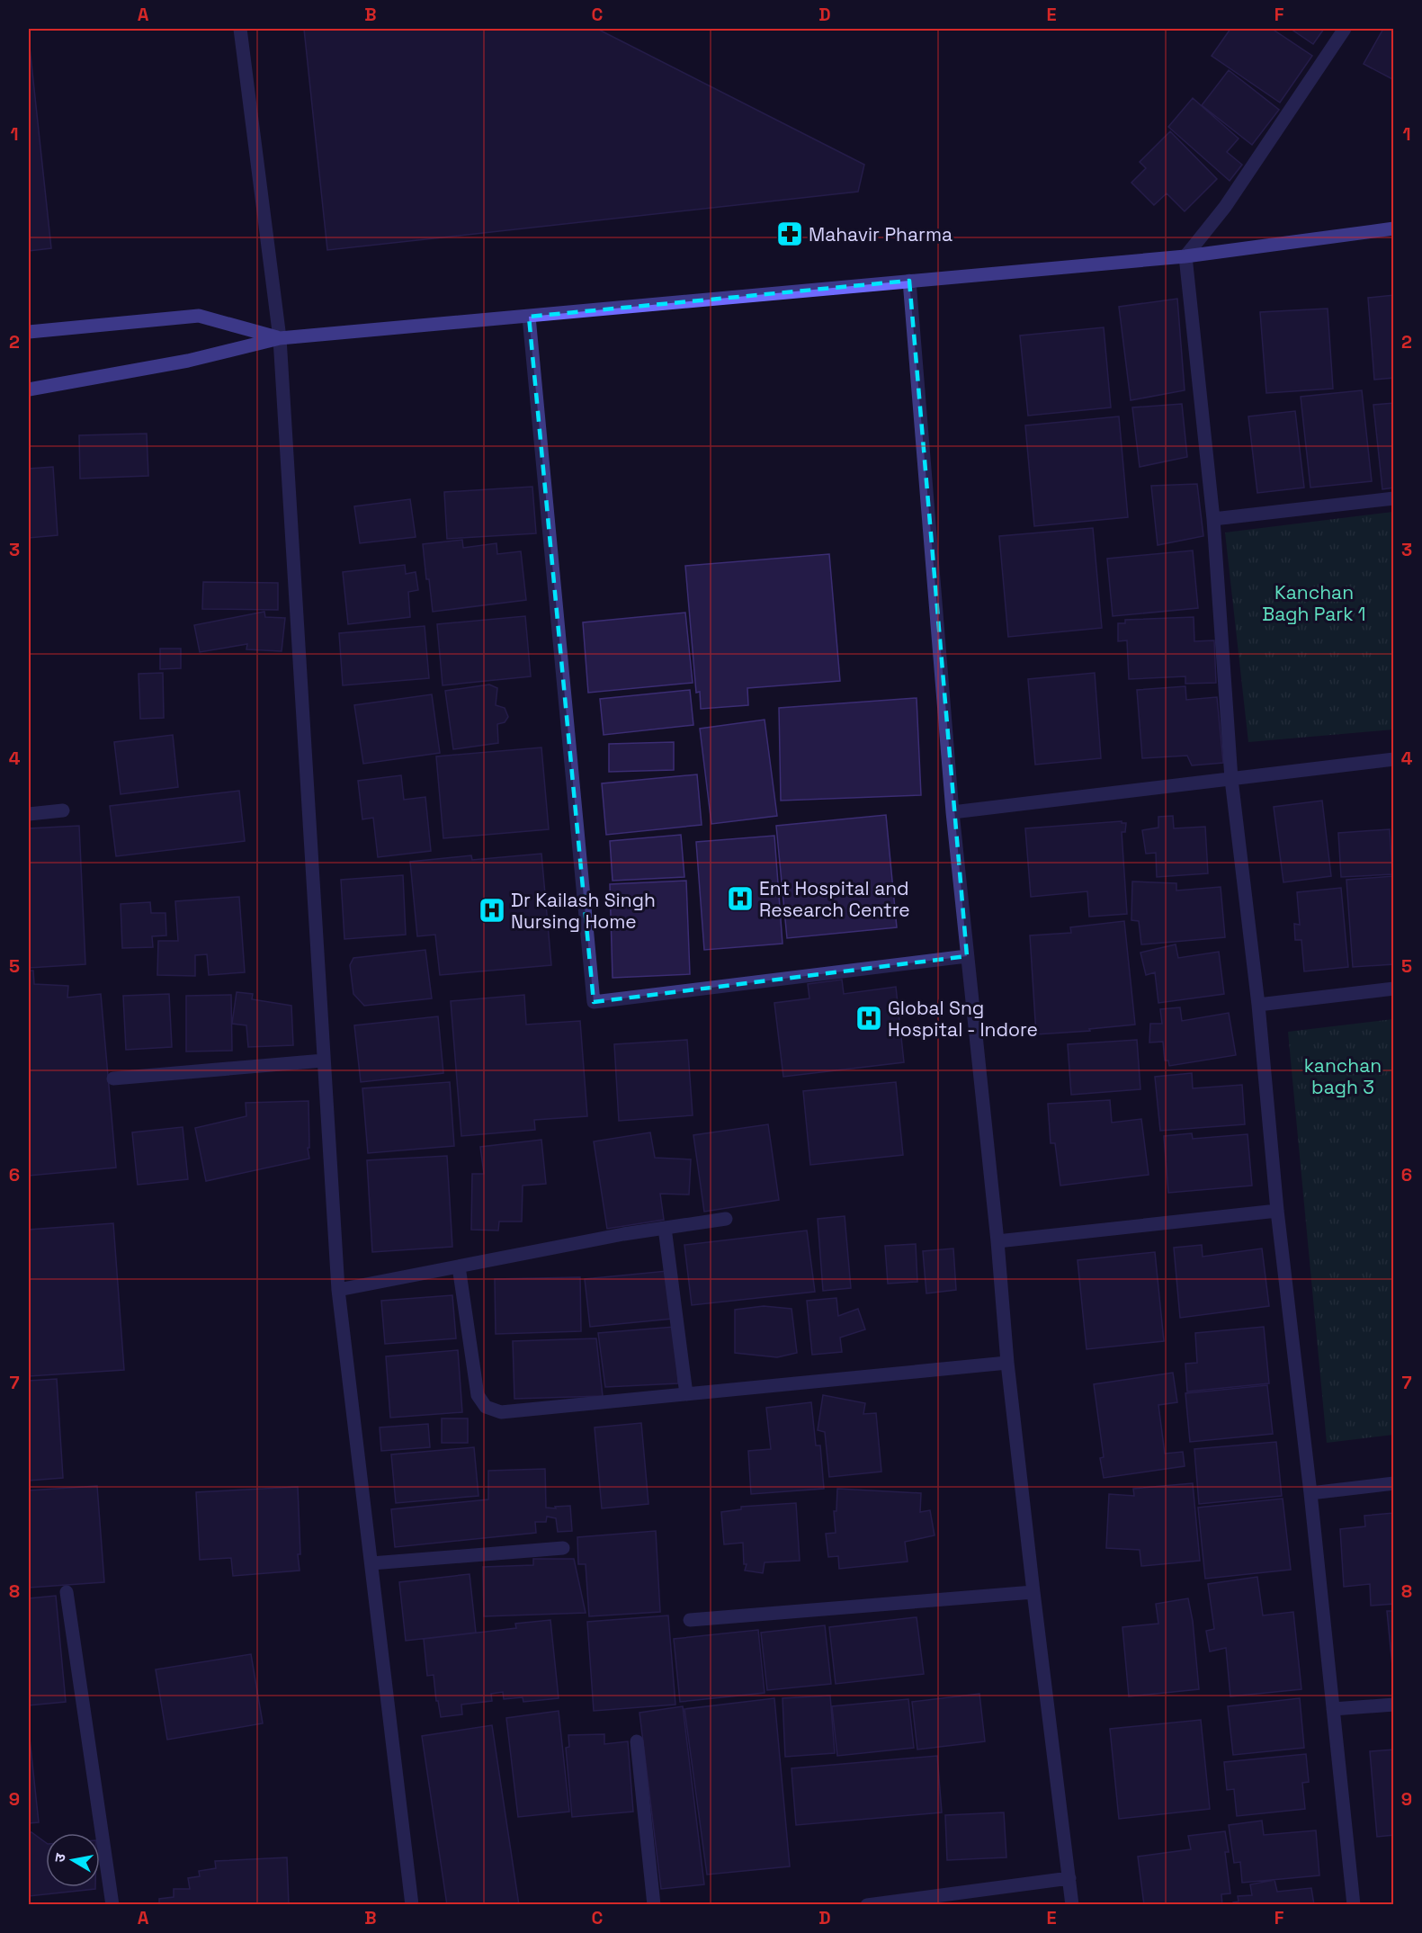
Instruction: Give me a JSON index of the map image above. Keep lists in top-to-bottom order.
{
  "parks": ["Kanchan Bagh Park 1", "kanchan bagh 3"],
  "places": {
    "pharmacy": ["Mahavir Pharma"],
    "hospital": ["Ent Hospital and Research Centre", "Dr Kailash Singh Nursing Home", "Global Sng Hospital - Indore"]
  },
  "north": "left",
  "grid": {
    "columns": [
      "A",
      "B",
      "C",
      "D",
      "E",
      "F"
    ],
    "rows": [
      "1",
      "2",
      "3",
      "4",
      "5",
      "6",
      "7",
      "8",
      "9"
    ]
  }
}
